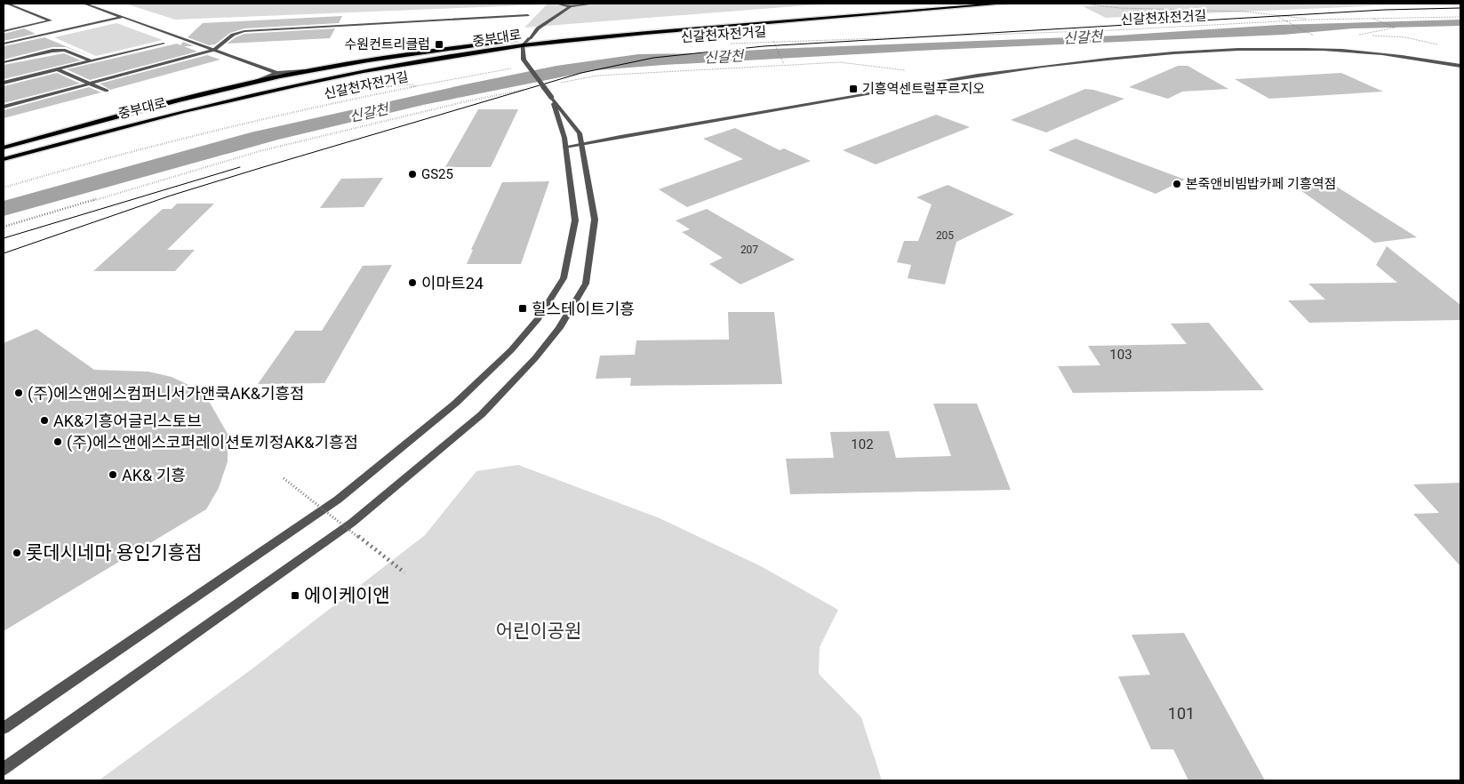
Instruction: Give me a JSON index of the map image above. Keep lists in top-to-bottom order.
{
  "streets": {
    "main road": ["중부대로"],
    "path": ["신갈천자전거길"]
  },
  "water": ["신갈천"],
  "parks": ["어린이공원"],
  "places": {
    "transit": [
      "수원컨트리클럽",
      "기흥역센트럴푸르지오",
      "힐스테이트기흥",
      "에이케이앤"
    ],
    "other": [
      "GS25",
      "본죽앤비빔밥카페 기흥역점",
      "이마트24",
      "(주)에스앤에스컴퍼니서가앤쿡AK&기흥점",
      "AK&기흥어글리스토브",
      "(주)에스앤에스코퍼레이션토끼정AK&기흥점",
      "AK& 기흥",
      "롯데시네마 용인기흥점"
    ]
  },
  "house_numbers": [
    "205",
    "207",
    "103",
    "102",
    "101"
  ]
}
